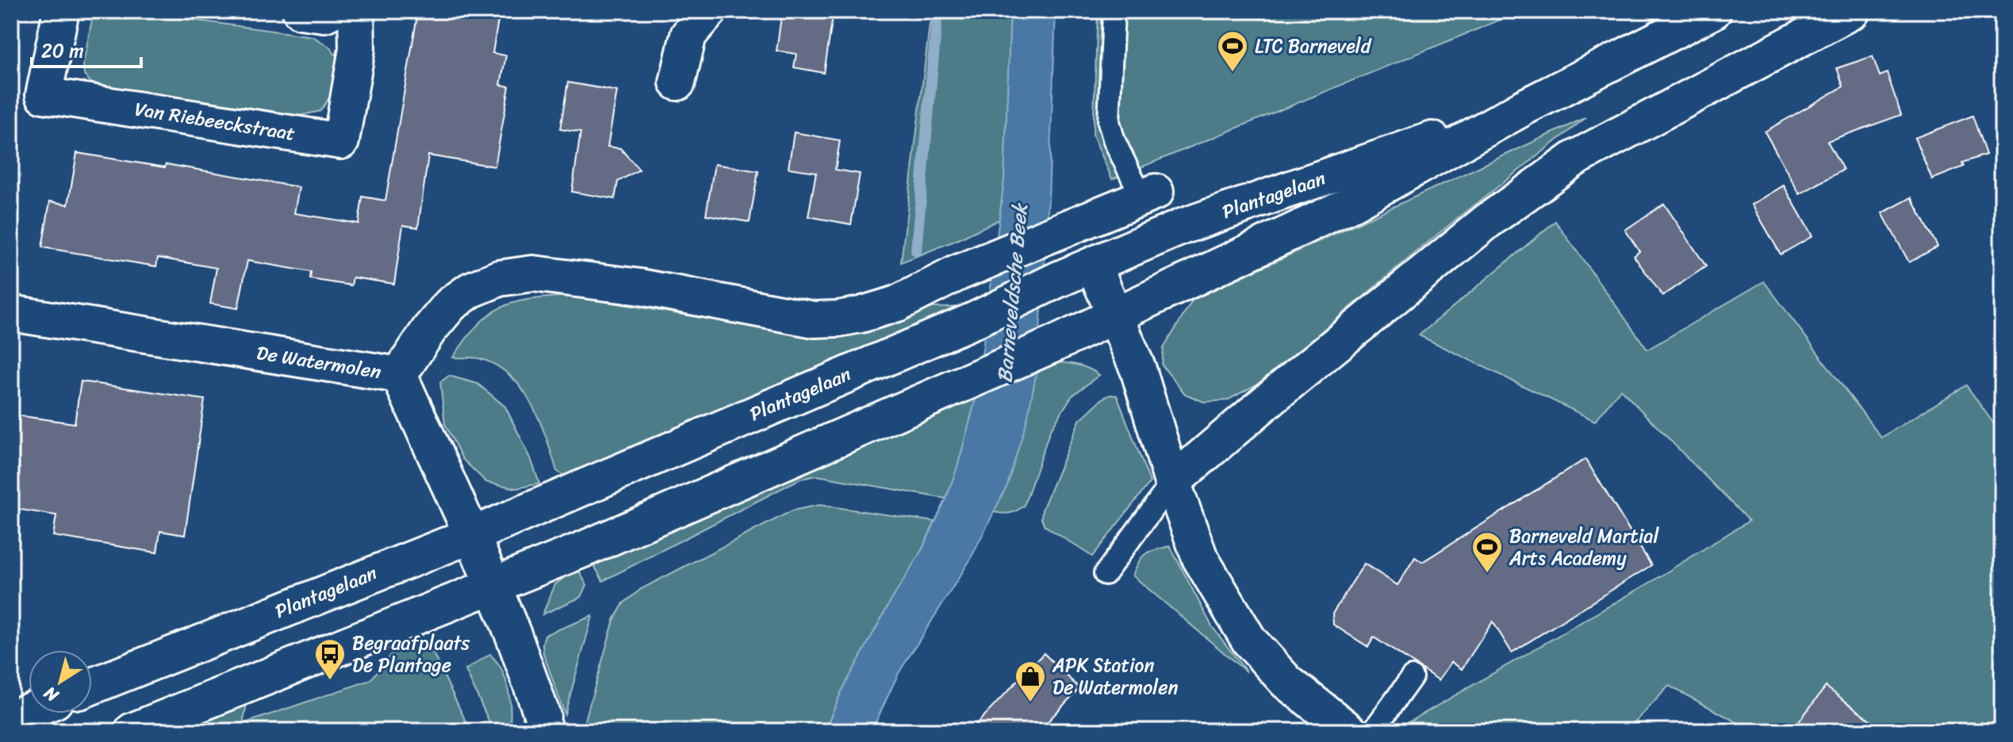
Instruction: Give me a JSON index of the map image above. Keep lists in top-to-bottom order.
{
  "streets": {
    "street": ["Van Riebeeckstraat", "Plantagelaan", "De Watermolen"]
  },
  "crossings": [
    ["Plantagelaan", "De Watermolen"]
  ],
  "water": ["Barneveldsche Beek"],
  "places": {
    "sports": ["LTC Barneveld", "Barneveld Martial Arts Academy"],
    "bus stop": ["Begraafplaats De Plantage"],
    "shop": ["APK Station De Watermolen"]
  },
  "scale_bar": "20 m",
  "north": "bottom left"
}
